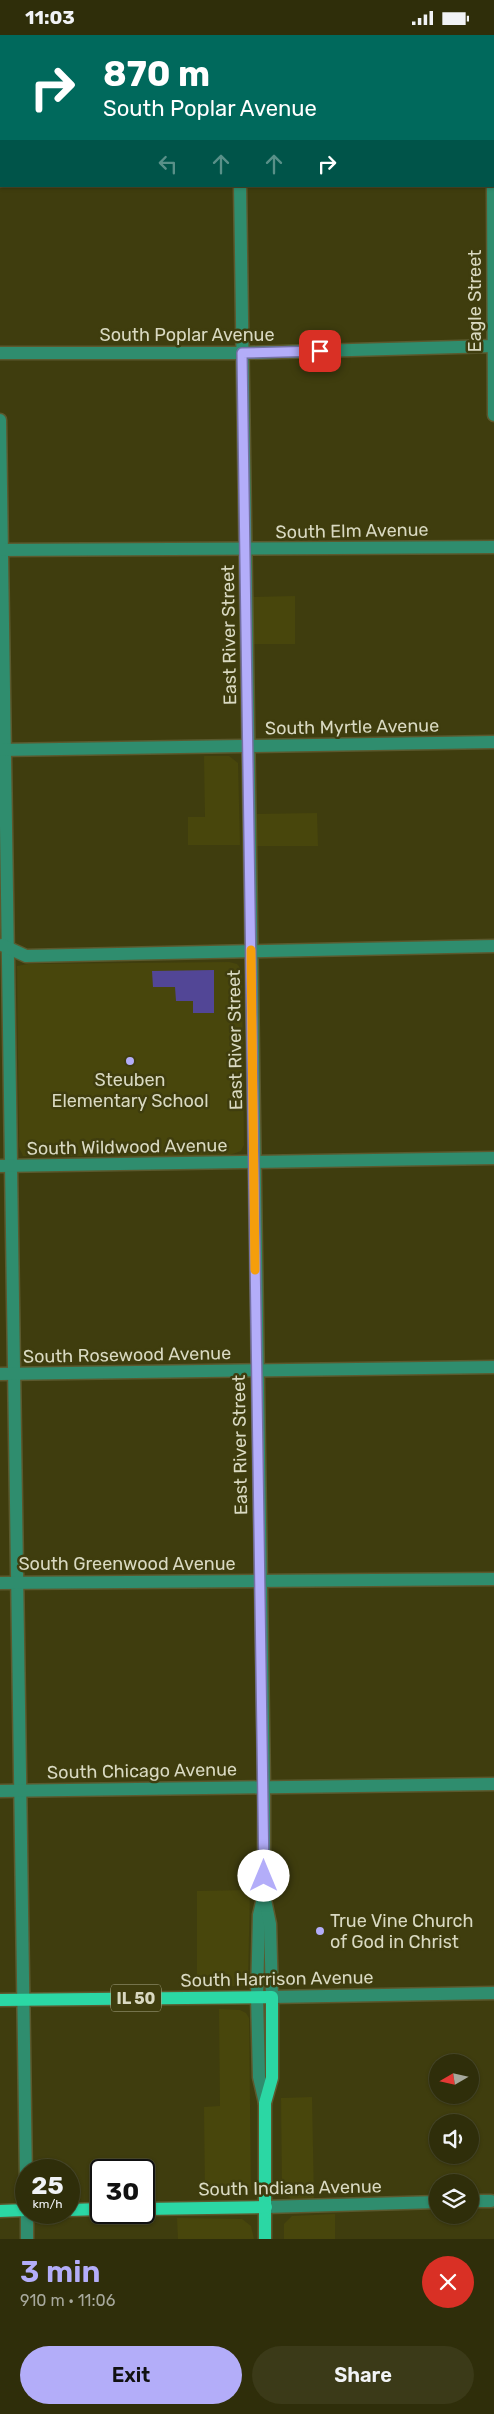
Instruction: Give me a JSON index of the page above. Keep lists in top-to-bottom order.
{
  "streets": {
    "main road": [
      "East River Street",
      "South Harrison Avenue",
      "IL 50",
      "South Indiana Avenue"
    ],
    "street": [
      "Eagle Street",
      "South Poplar Avenue",
      "South Elm Avenue",
      "South Myrtle Avenue",
      "South Wildwood Avenue",
      "South Rosewood Avenue",
      "South Greenwood Avenue",
      "South Chicago Avenue"
    ]
  },
  "crossings": [
    ["Eagle Street", "South Poplar Avenue"],
    ["South Poplar Avenue", "East River Street"],
    ["South Elm Avenue", "East River Street"],
    ["East River Street", "South Myrtle Avenue"],
    ["East River Street", "South Wildwood Avenue"],
    ["East River Street", "South Rosewood Avenue"],
    ["East River Street", "South Greenwood Avenue"],
    ["East River Street", "South Chicago Avenue"],
    ["East River Street", "South Harrison Avenue"],
    ["East River Street", "South Indiana Avenue"]
  ],
  "places": ["Steuben Elementary School", "True Vine Church of God in Christ"],
  "north": "left",
  "page": {
    "status": "11:03",
    "turn": ["870 m", "South Poplar Avenue"],
    "speed": "25 km/h",
    "limit": "30",
    "heading": ["3 min", "910 m · 11:06"],
    "buttons": ["Exit", "Share"]
  }
}
